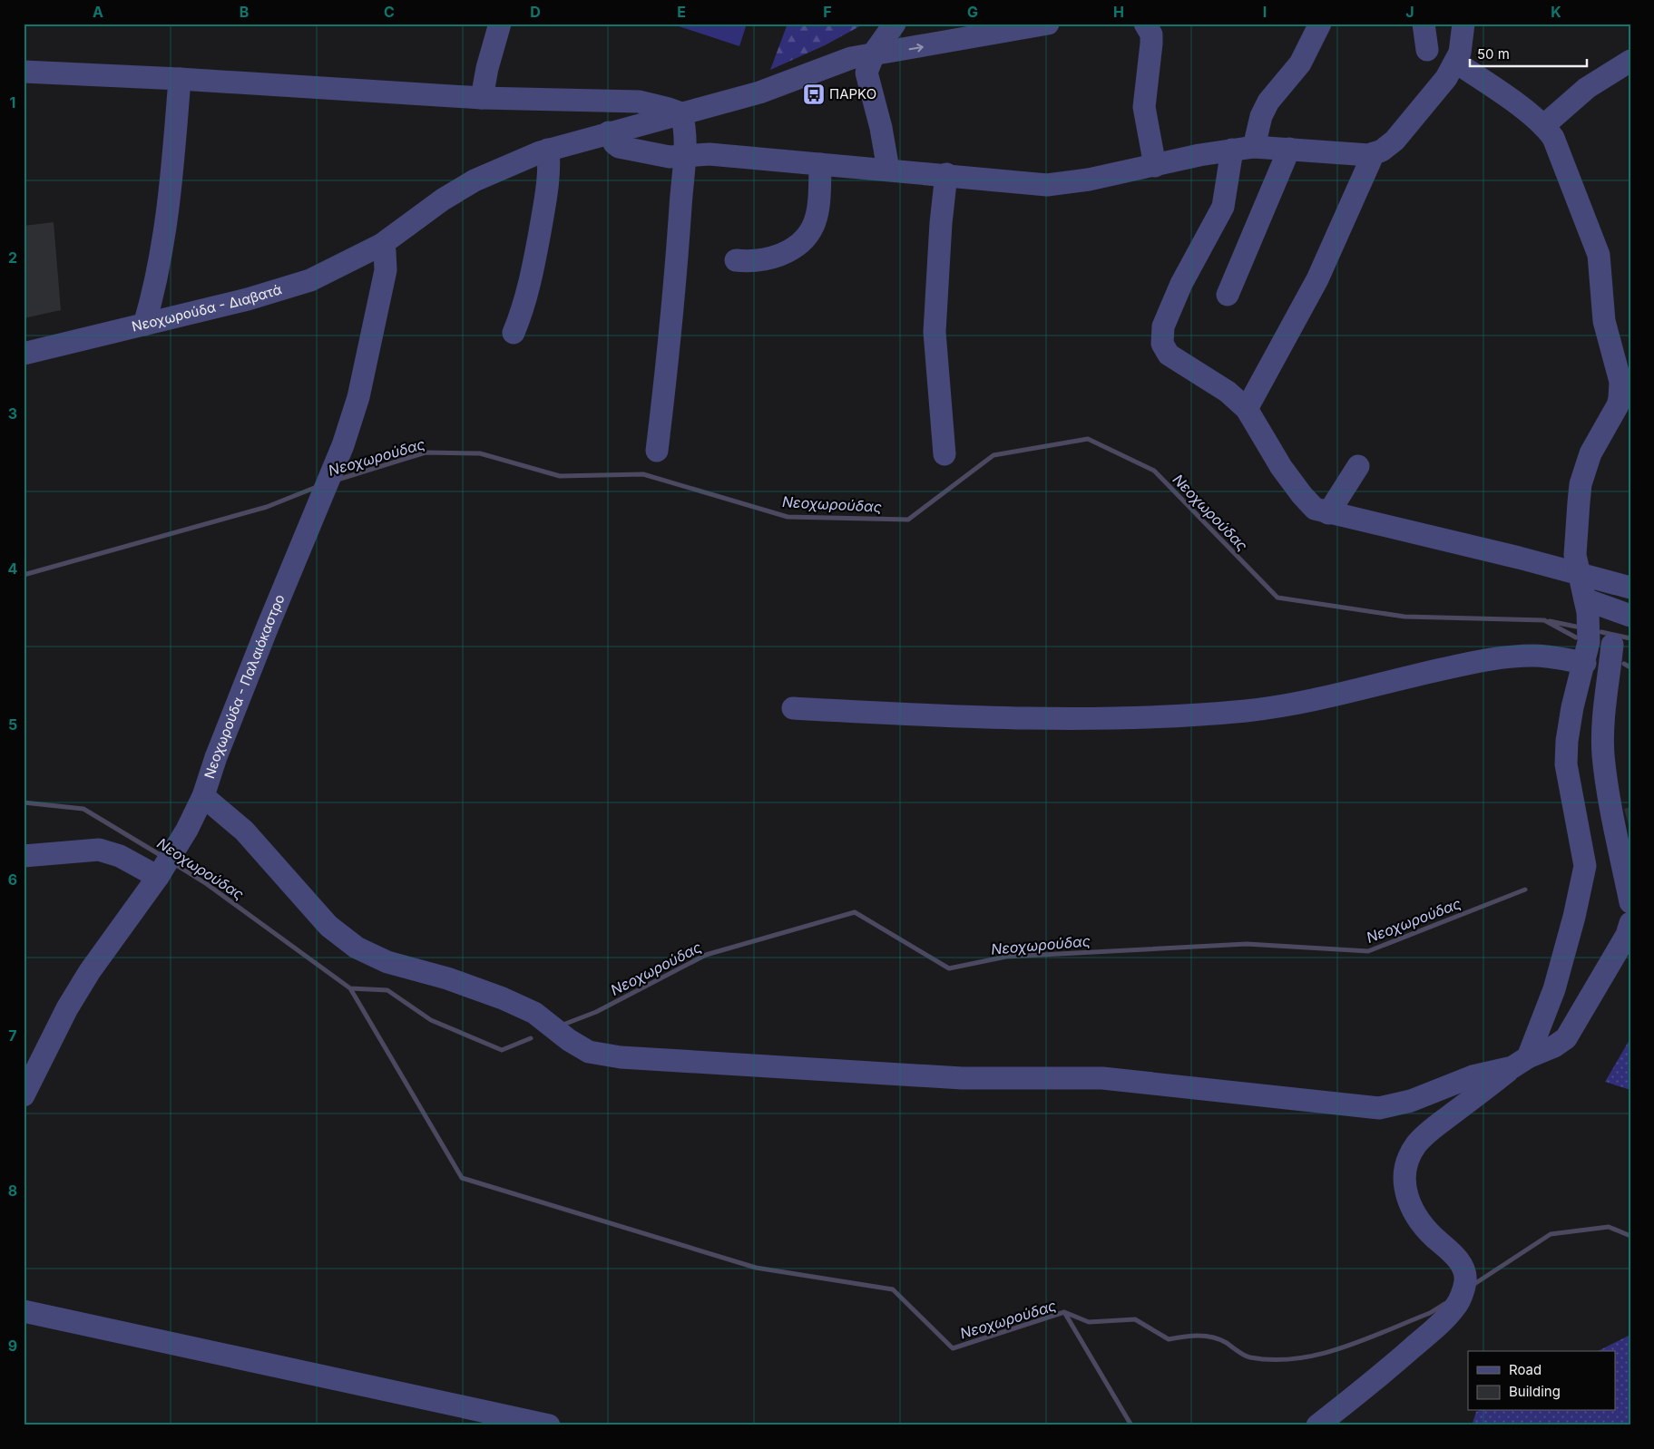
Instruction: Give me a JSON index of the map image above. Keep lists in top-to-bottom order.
{
  "streets": {
    "street": ["Νεοχωρούδα - Διαβατά", "Νεοχωρούδα - Παλαιόκαστρο"]
  },
  "crossings": [
    ["Νεοχωρούδα - Διαβατά", "Νεοχωρούδα - Παλαιόκαστρο"]
  ],
  "water": ["Νεοχωρούδας"],
  "places": {
    "bus stop": ["ΠΑΡΚΟ"]
  },
  "legend": ["Road", "Building"],
  "scale_bar": "50 m",
  "grid": {
    "columns": [
      "A",
      "B",
      "C",
      "D",
      "E",
      "F",
      "G",
      "H",
      "I",
      "J",
      "K"
    ],
    "rows": [
      "1",
      "2",
      "3",
      "4",
      "5",
      "6",
      "7",
      "8",
      "9"
    ]
  }
}
